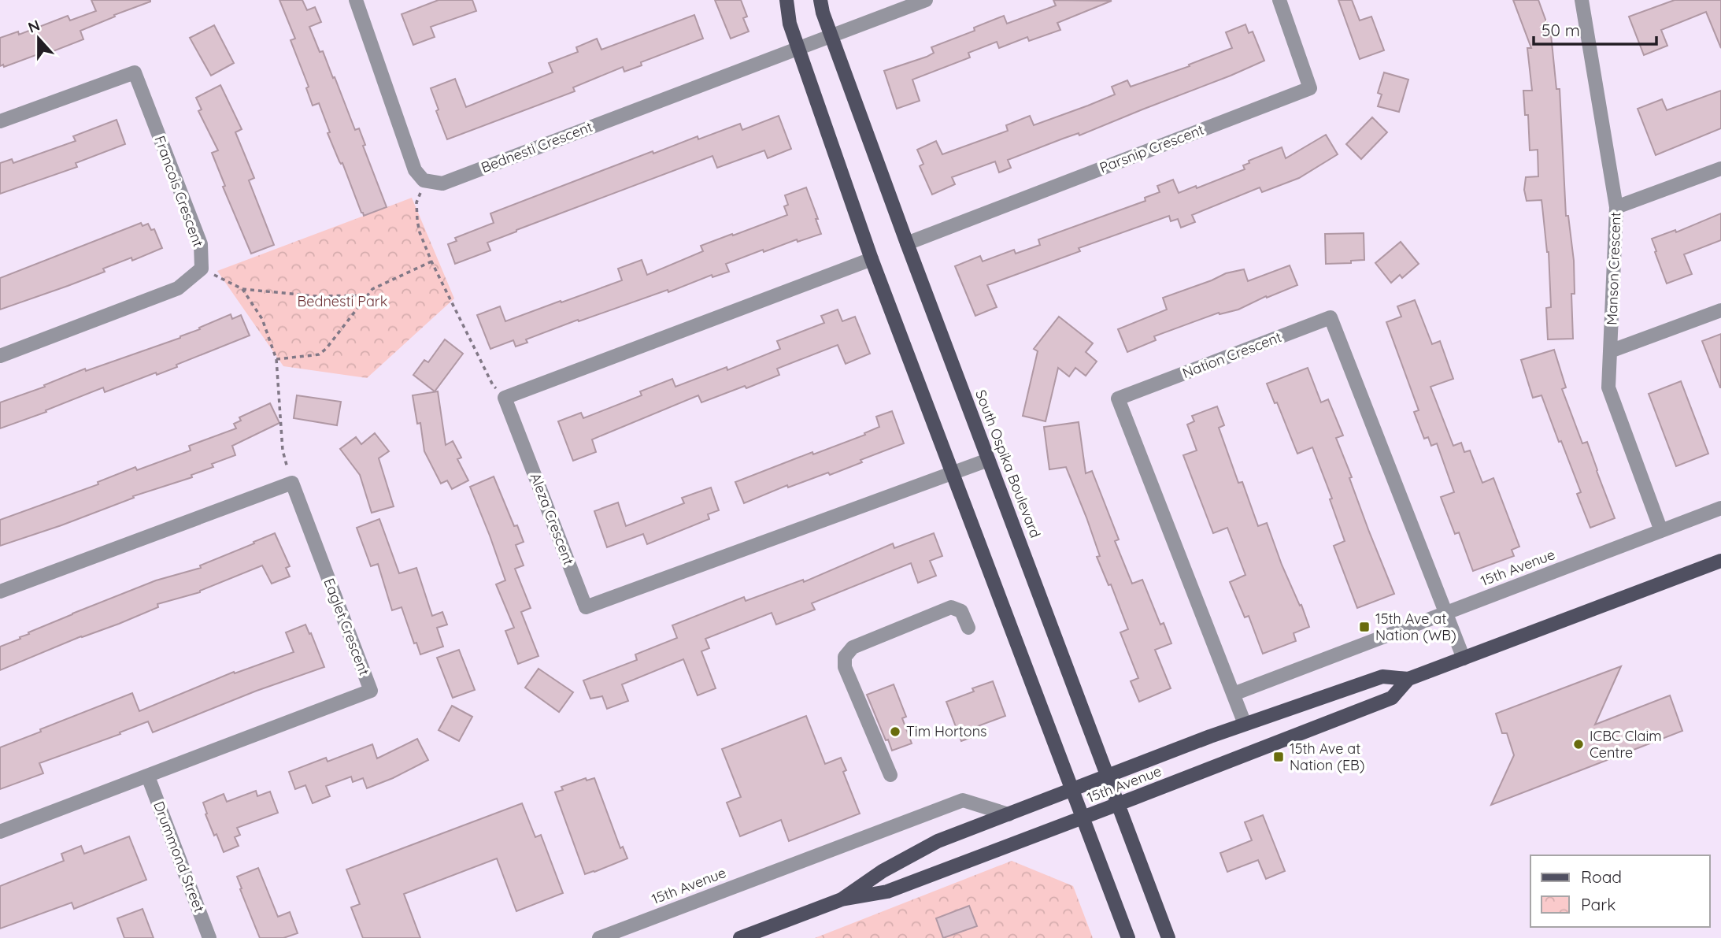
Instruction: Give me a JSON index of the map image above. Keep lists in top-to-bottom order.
{
  "streets": {
    "main road": ["South Ospika Boulevard", "15th Avenue"],
    "street": [
      "Bednesti Crescent",
      "Parsnip Crescent",
      "Francois Crescent",
      "Manson Crescent",
      "Nation Crescent",
      "Aleza Crescent",
      "Eaglet Crescent",
      "Drummond Street"
    ]
  },
  "crossings": [
    ["Bednesti Crescent", "South Ospika Boulevard"],
    ["Parsnip Crescent", "South Ospika Boulevard"],
    ["Manson Crescent", "15th Avenue"],
    ["Nation Crescent", "15th Avenue"],
    ["South Ospika Boulevard", "Aleza Crescent"],
    ["South Ospika Boulevard", "15th Avenue"],
    ["Eaglet Crescent", "Drummond Street"]
  ],
  "parks": ["Bednesti Park"],
  "places": {
    "transit": ["15th Ave at Nation (WB)", "15th Ave at Nation (EB)"],
    "other": ["Tim Hortons", "ICBC Claim Centre"]
  },
  "legend": ["Road", "Park"],
  "scale_bar": "50 m",
  "north": "top"
}
